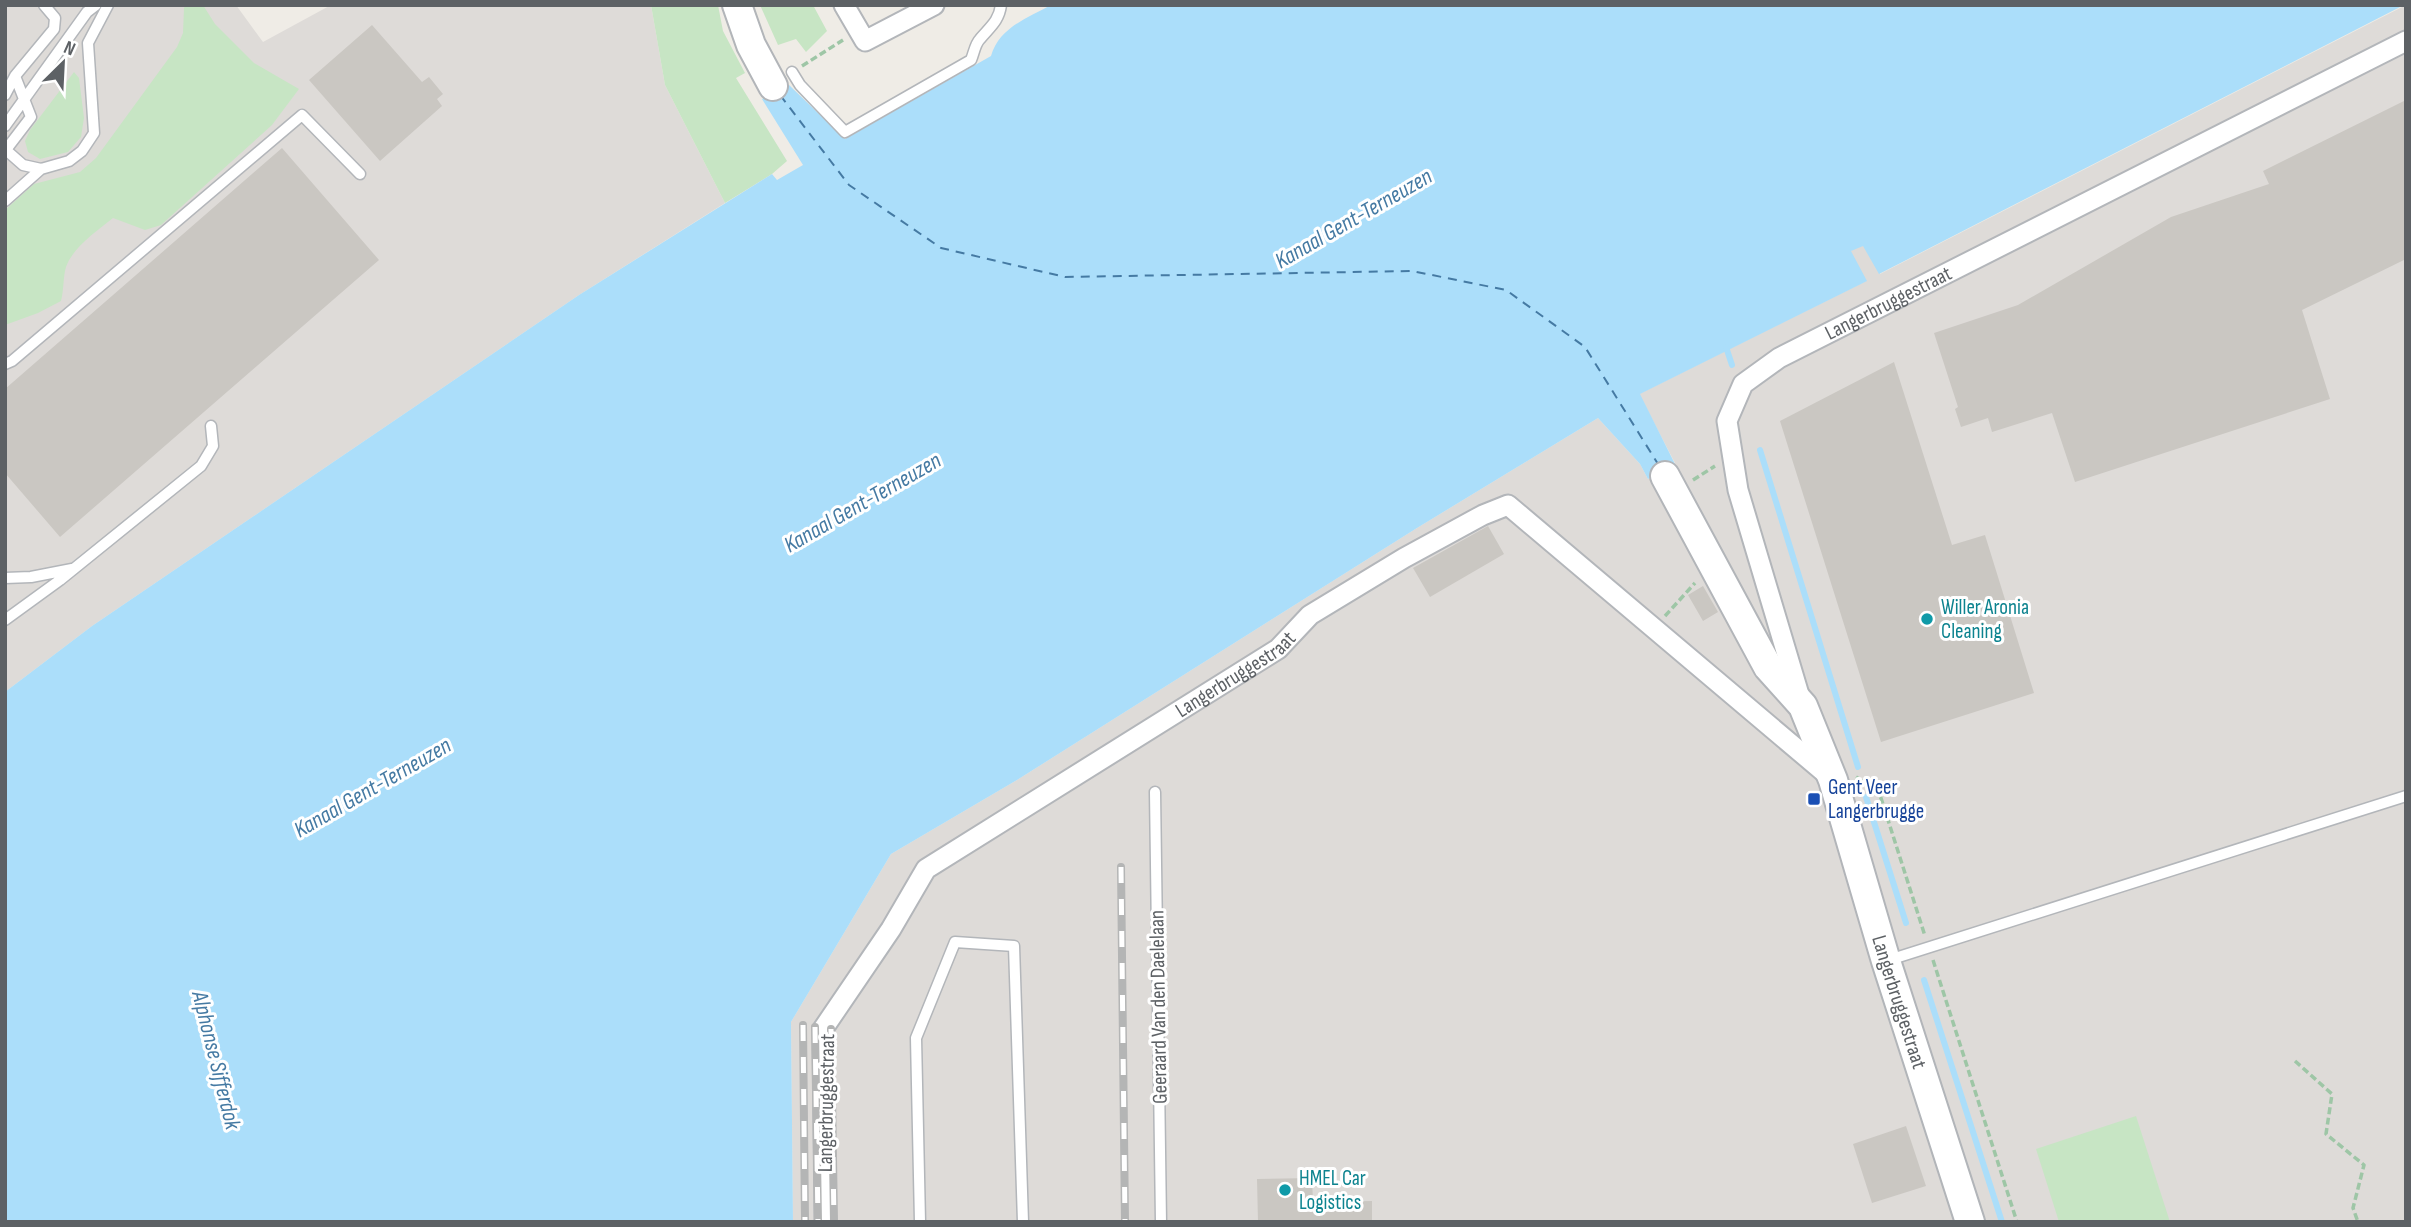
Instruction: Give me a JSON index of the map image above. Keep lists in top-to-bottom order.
{
  "streets": {
    "main road": ["Langerbruggestraat"],
    "lane": ["Geeraard Van den Daelelaan"]
  },
  "water": ["Kanaal Gent-Terneuzen", "Alphonse Sifferdok"],
  "places": {
    "other": ["Willer Aronia Cleaning", "HMEL Car Logistics"],
    "transit": ["Gent Veer Langerbrugge"]
  },
  "north": "top right"
}
